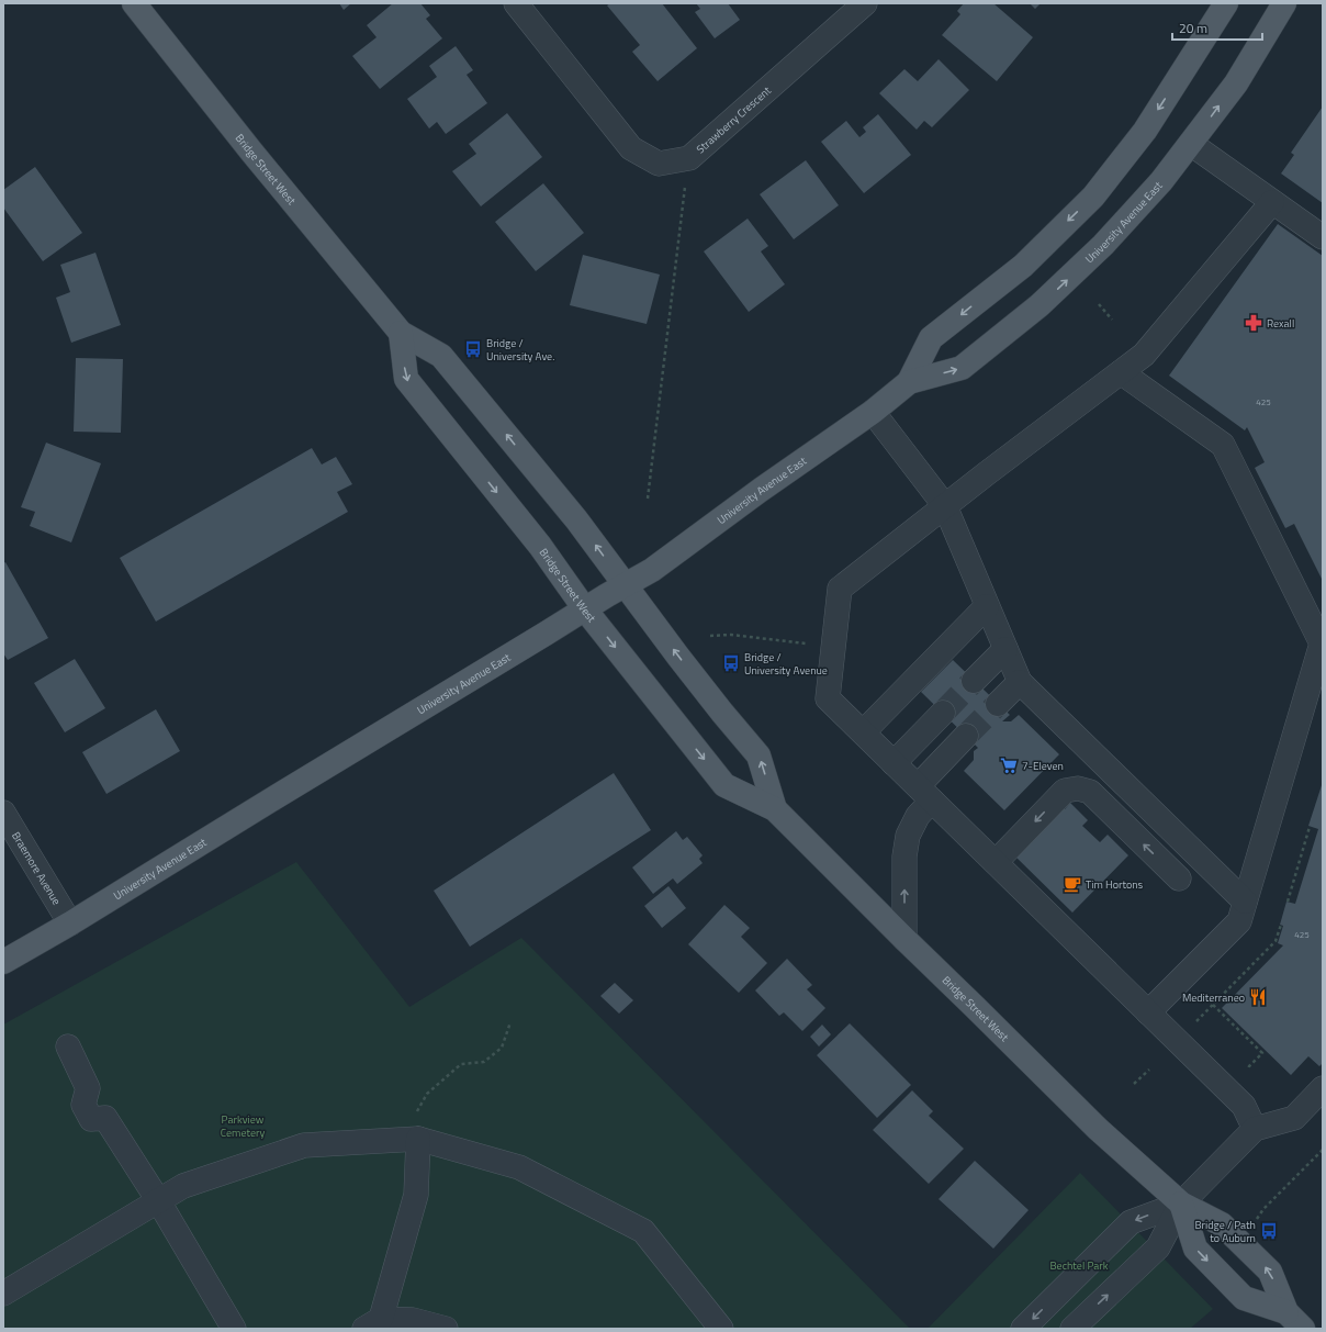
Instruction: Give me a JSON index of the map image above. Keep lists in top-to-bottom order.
{
  "streets": {
    "main road": ["Bridge Street West", "University Avenue East"],
    "street": ["Strawberry Crescent", "Braemore Avenue"]
  },
  "crossings": [
    ["Bridge Street West", "University Avenue East"],
    ["University Avenue East", "Braemore Avenue"]
  ],
  "parks": ["Parkview Cemetery", "Bechtel Park"],
  "places": {
    "pharmacy": ["Rexall"],
    "bus stop": ["Bridge / University Ave.", "Bridge / University Avenue", "Bridge / Path to Auburn"],
    "supermarket": ["7-Eleven"],
    "cafe": ["Tim Hortons"],
    "restaurant": ["Mediterraneo"]
  },
  "house_numbers": ["425", "425"],
  "scale_bar": "20 m"
}
